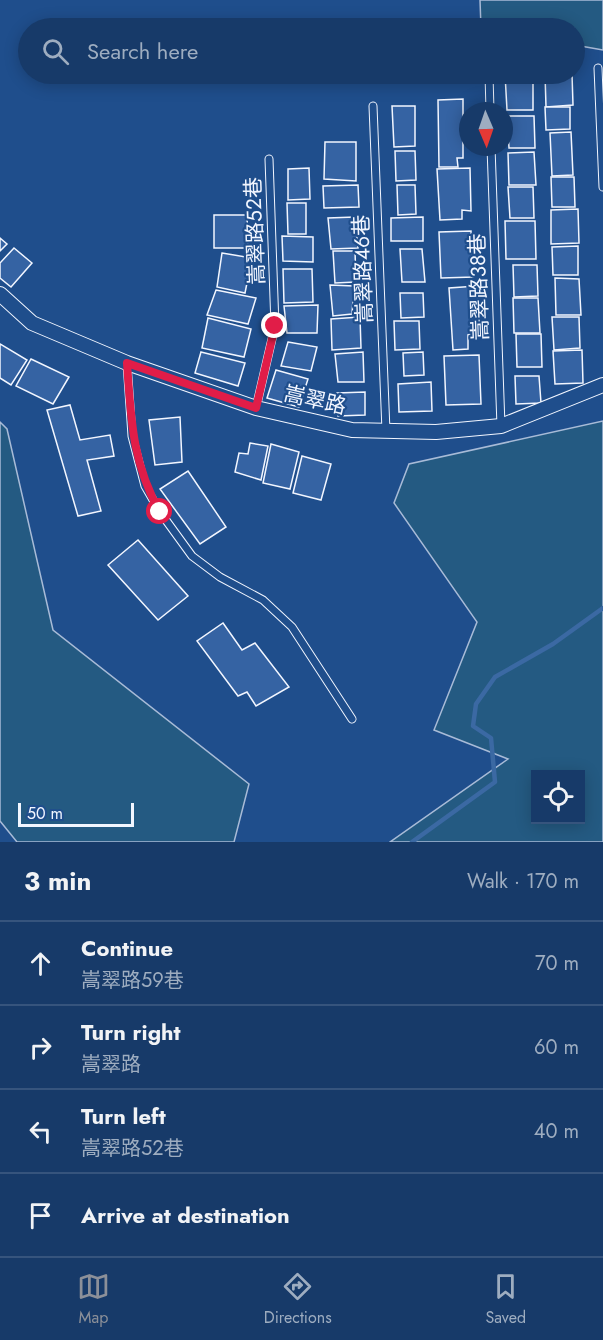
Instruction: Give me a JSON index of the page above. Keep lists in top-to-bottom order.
{
  "streets": {
    "street": ["嵩翠路"],
    "lane": ["嵩翠路52巷", "嵩翠路46巷", "嵩翠路38巷"]
  },
  "crossings": [
    ["嵩翠路52巷", "嵩翠路"],
    ["嵩翠路46巷", "嵩翠路"],
    ["嵩翠路38巷", "嵩翠路"]
  ],
  "scale_bar": "50 m",
  "north": "bottom",
  "page": {
    "search": "Search here",
    "scale": "50 m",
    "heading": ["3 min", "Walk · 170 m"],
    "list": [
      ["Continue", "嵩翠路59巷", "70 m"],
      ["Turn right", "嵩翠路", "60 m"],
      ["Turn left", "嵩翠路52巷", "40 m"],
      "Arrive at destination"
    ],
    "nav": ["Map", "Directions", "Saved"]
  }
}
